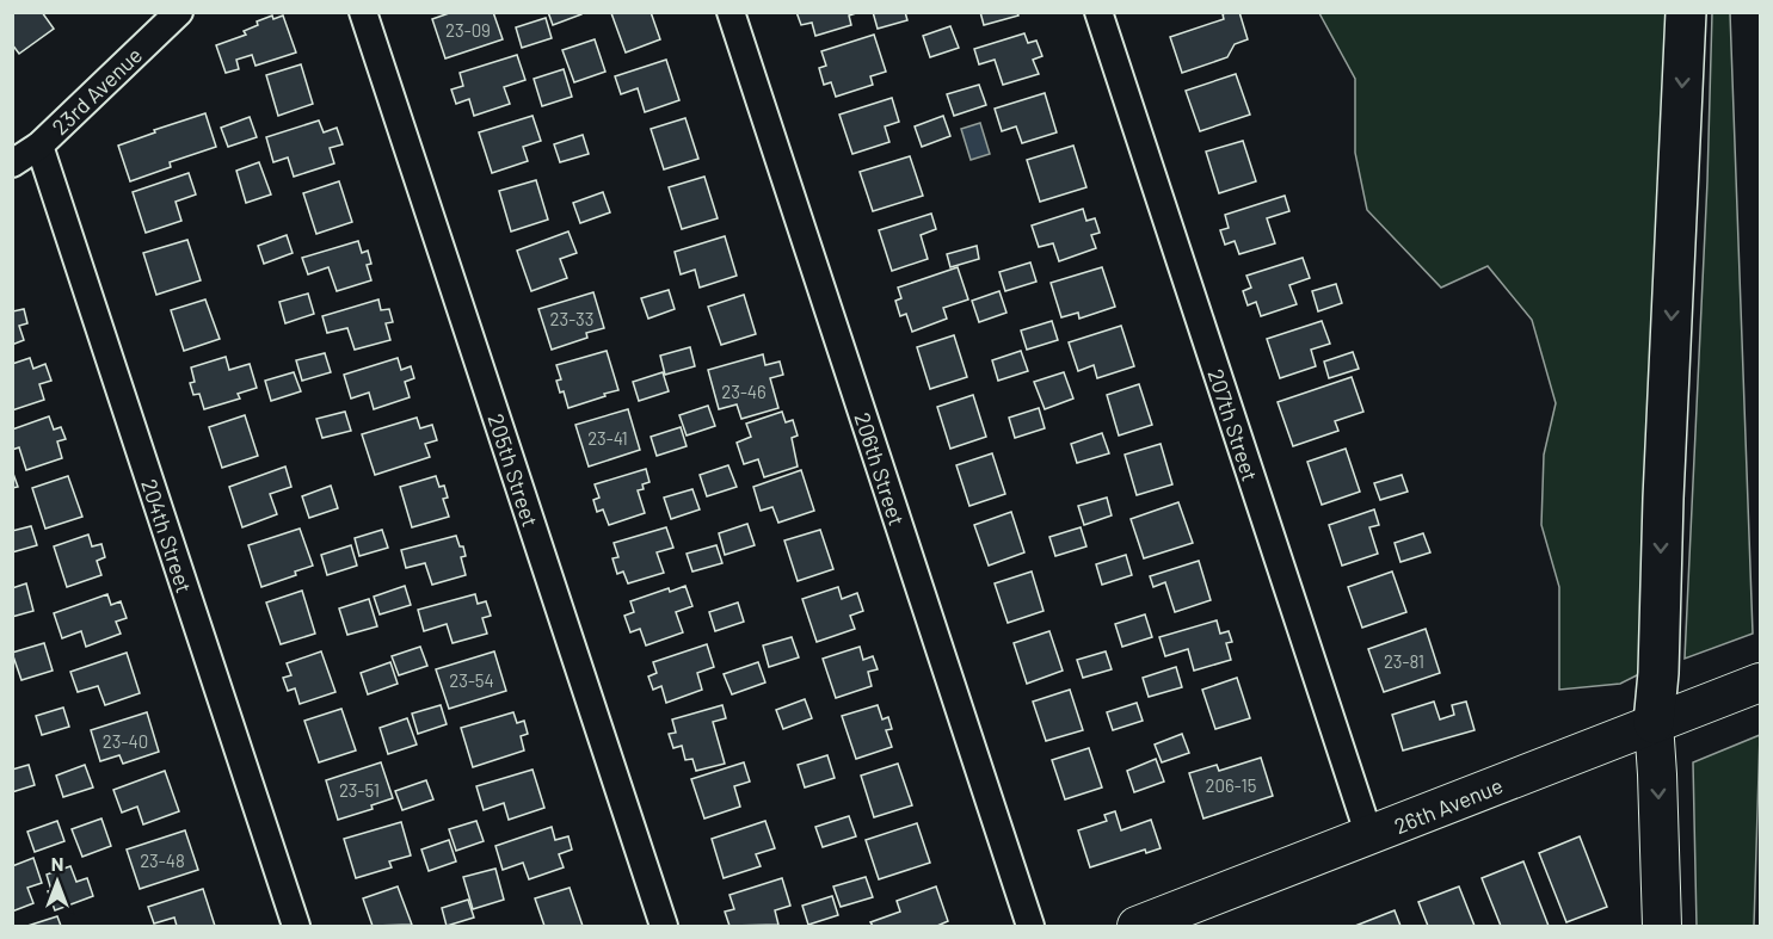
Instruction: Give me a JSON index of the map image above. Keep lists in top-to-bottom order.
{
  "streets": {
    "street": [
      "23rd Avenue",
      "207th Street",
      "206th Street",
      "205th Street",
      "204th Street",
      "26th Avenue"
    ]
  },
  "crossings": [
    ["23rd Avenue", "204th Street"],
    ["207th Street", "26th Avenue"]
  ],
  "house_numbers": [
    "23-09",
    "23-33",
    "23-46",
    "23-41",
    "23-81",
    "23-54",
    "23-40",
    "206-15",
    "23-51",
    "23-48"
  ],
  "north": "top"
}
